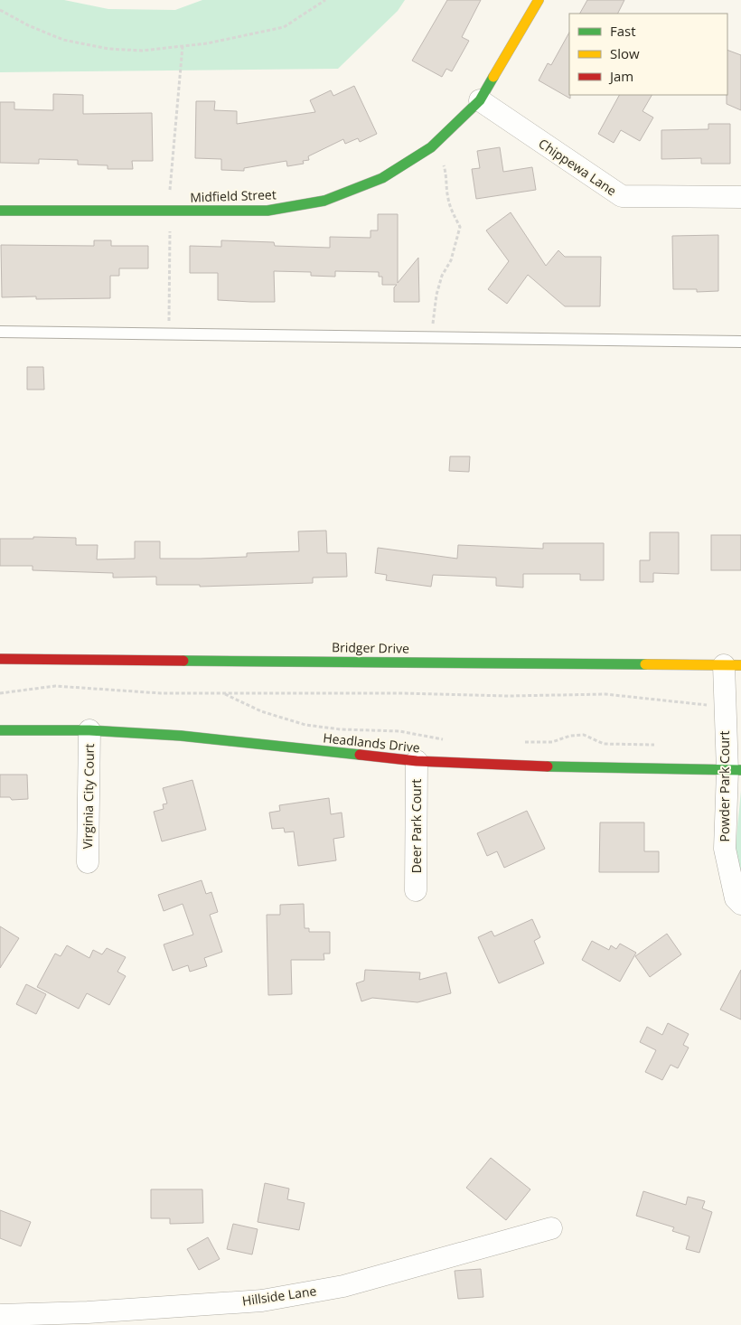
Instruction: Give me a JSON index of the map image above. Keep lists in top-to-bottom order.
{
  "streets": {
    "street": [
      "Chippewa Lane",
      "Midfield Street",
      "Bridger Drive",
      "Headlands Drive",
      "Powder Park Court",
      "Virginia City Court",
      "Deer Park Court",
      "Hillside Lane"
    ]
  },
  "crossings": [
    ["Chippewa Lane", "Midfield Street"],
    ["Bridger Drive", "Powder Park Court"],
    ["Headlands Drive", "Powder Park Court"],
    ["Headlands Drive", "Virginia City Court"],
    ["Headlands Drive", "Deer Park Court"]
  ],
  "legend": ["Fast", "Slow", "Jam"]
}
